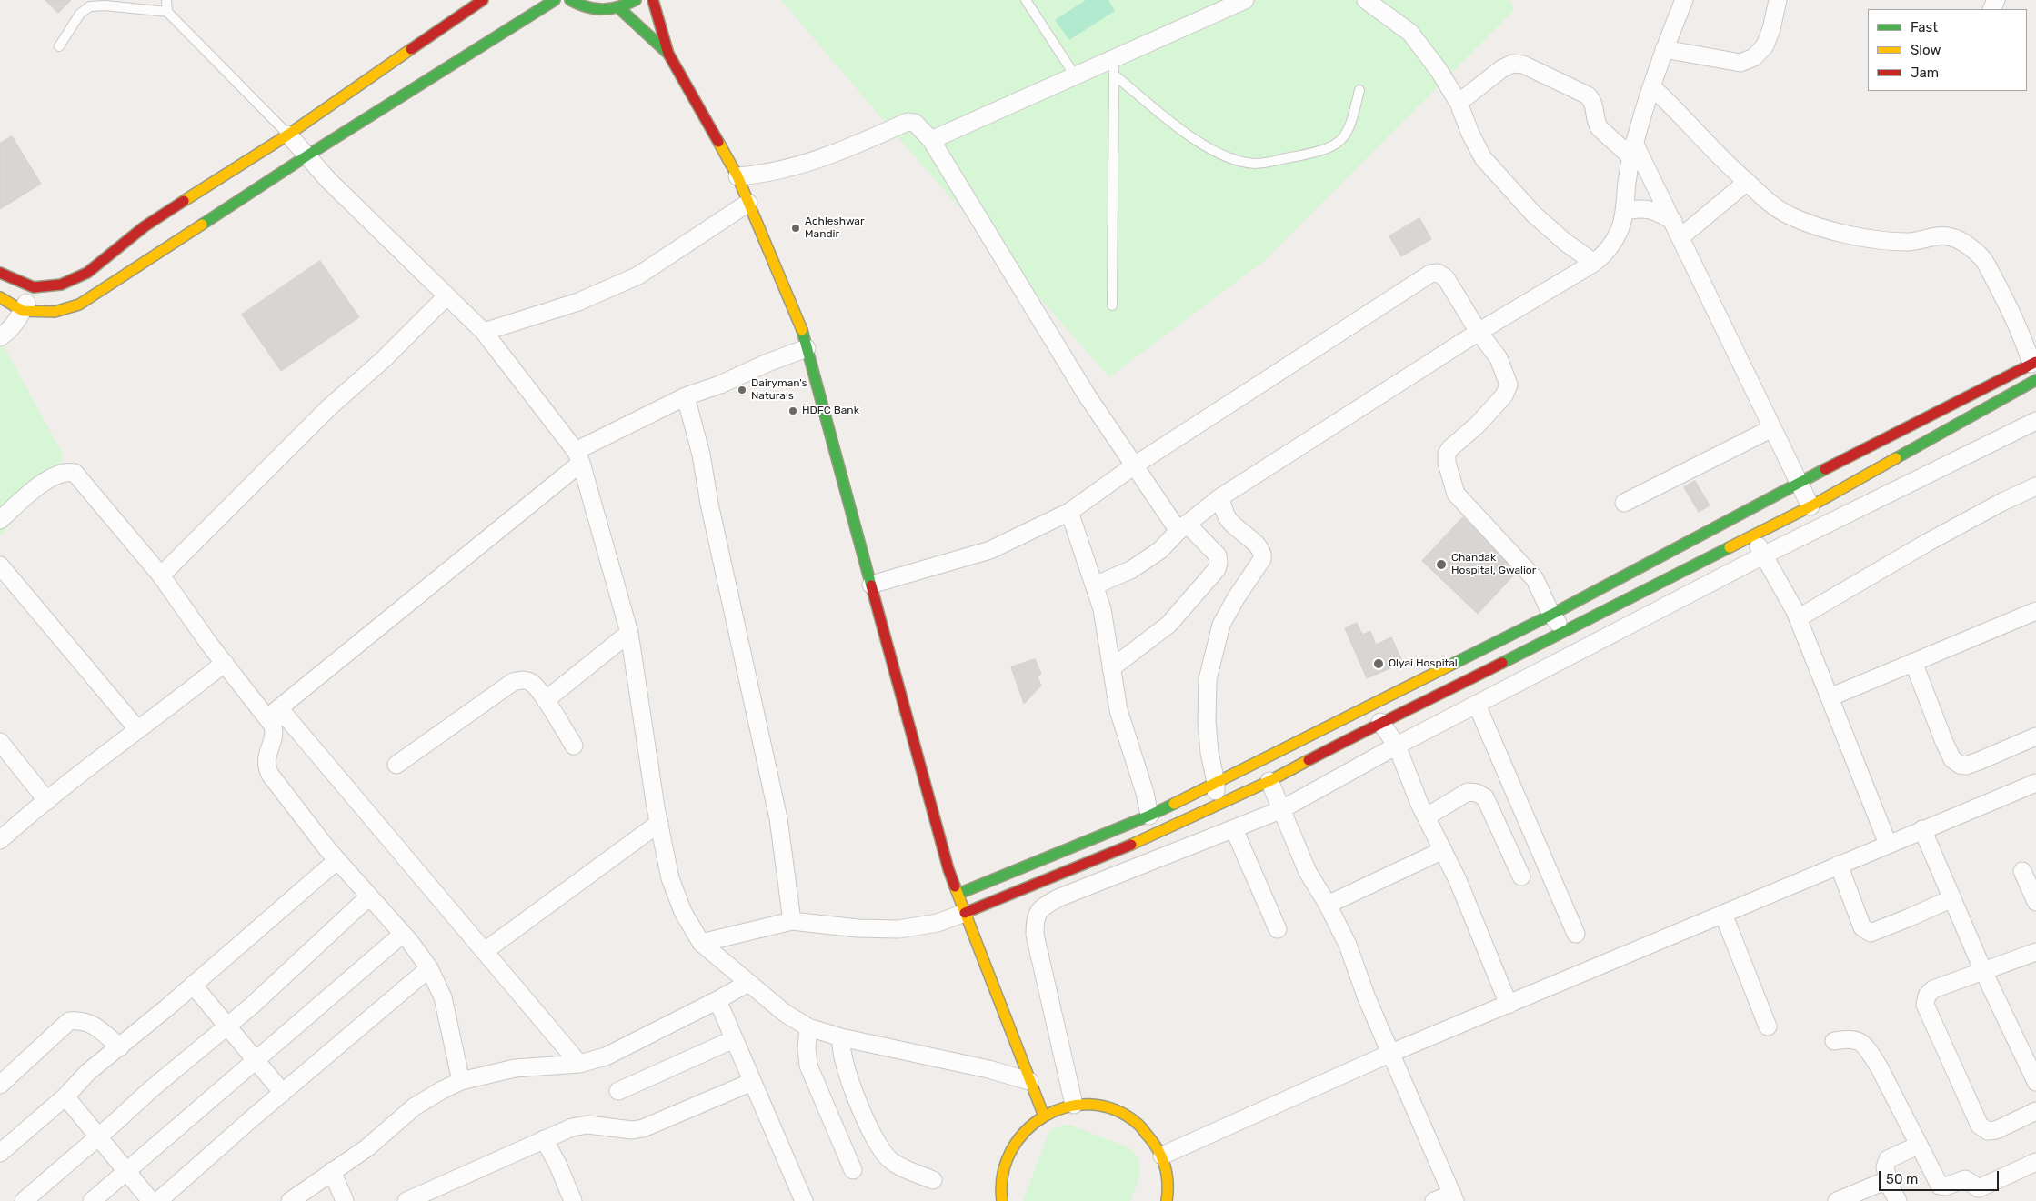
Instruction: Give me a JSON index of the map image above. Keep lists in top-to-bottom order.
{
  "places": [
    "Achleshwar Mandir",
    "Dairyman's Naturals",
    "HDFC Bank",
    "Chandak Hospital, Gwalior",
    "Olyai Hospital"
  ],
  "legend": ["Fast", "Slow", "Jam"],
  "scale_bar": "50 m"
}
